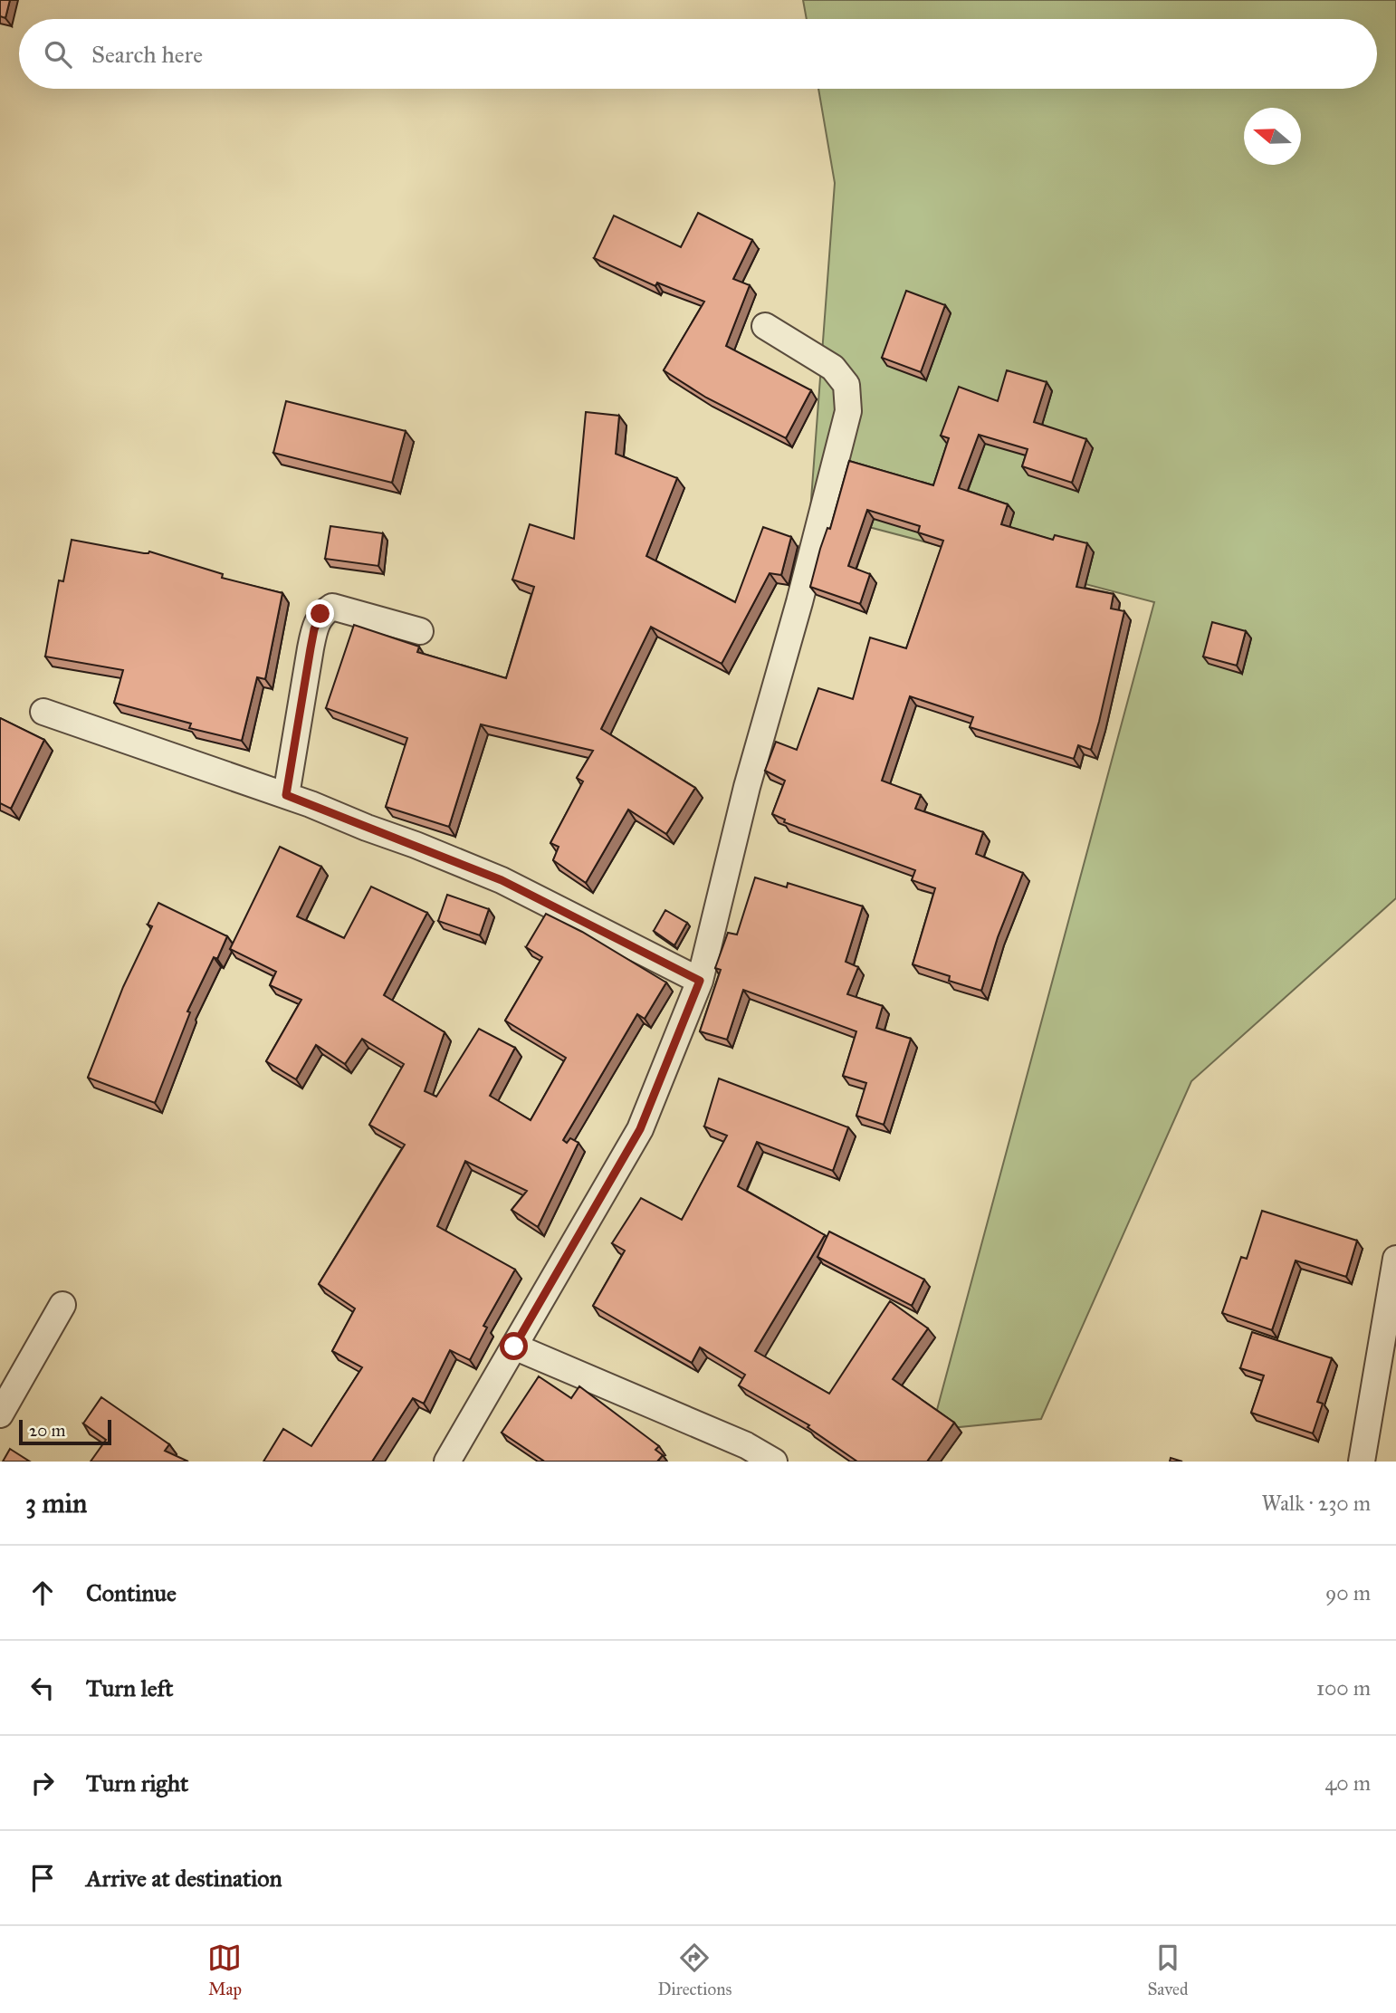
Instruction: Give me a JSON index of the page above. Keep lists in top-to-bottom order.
{
  "scale_bar": "20 m",
  "north": "left",
  "page": {
    "search": "Search here",
    "scale": "20 m",
    "heading": ["3 min", "Walk · 230 m"],
    "list": [
      ["Continue", "90 m"],
      ["Turn left", "100 m"],
      ["Turn right", "40 m"],
      "Arrive at destination"
    ],
    "nav": ["Map", "Directions", "Saved"]
  }
}
